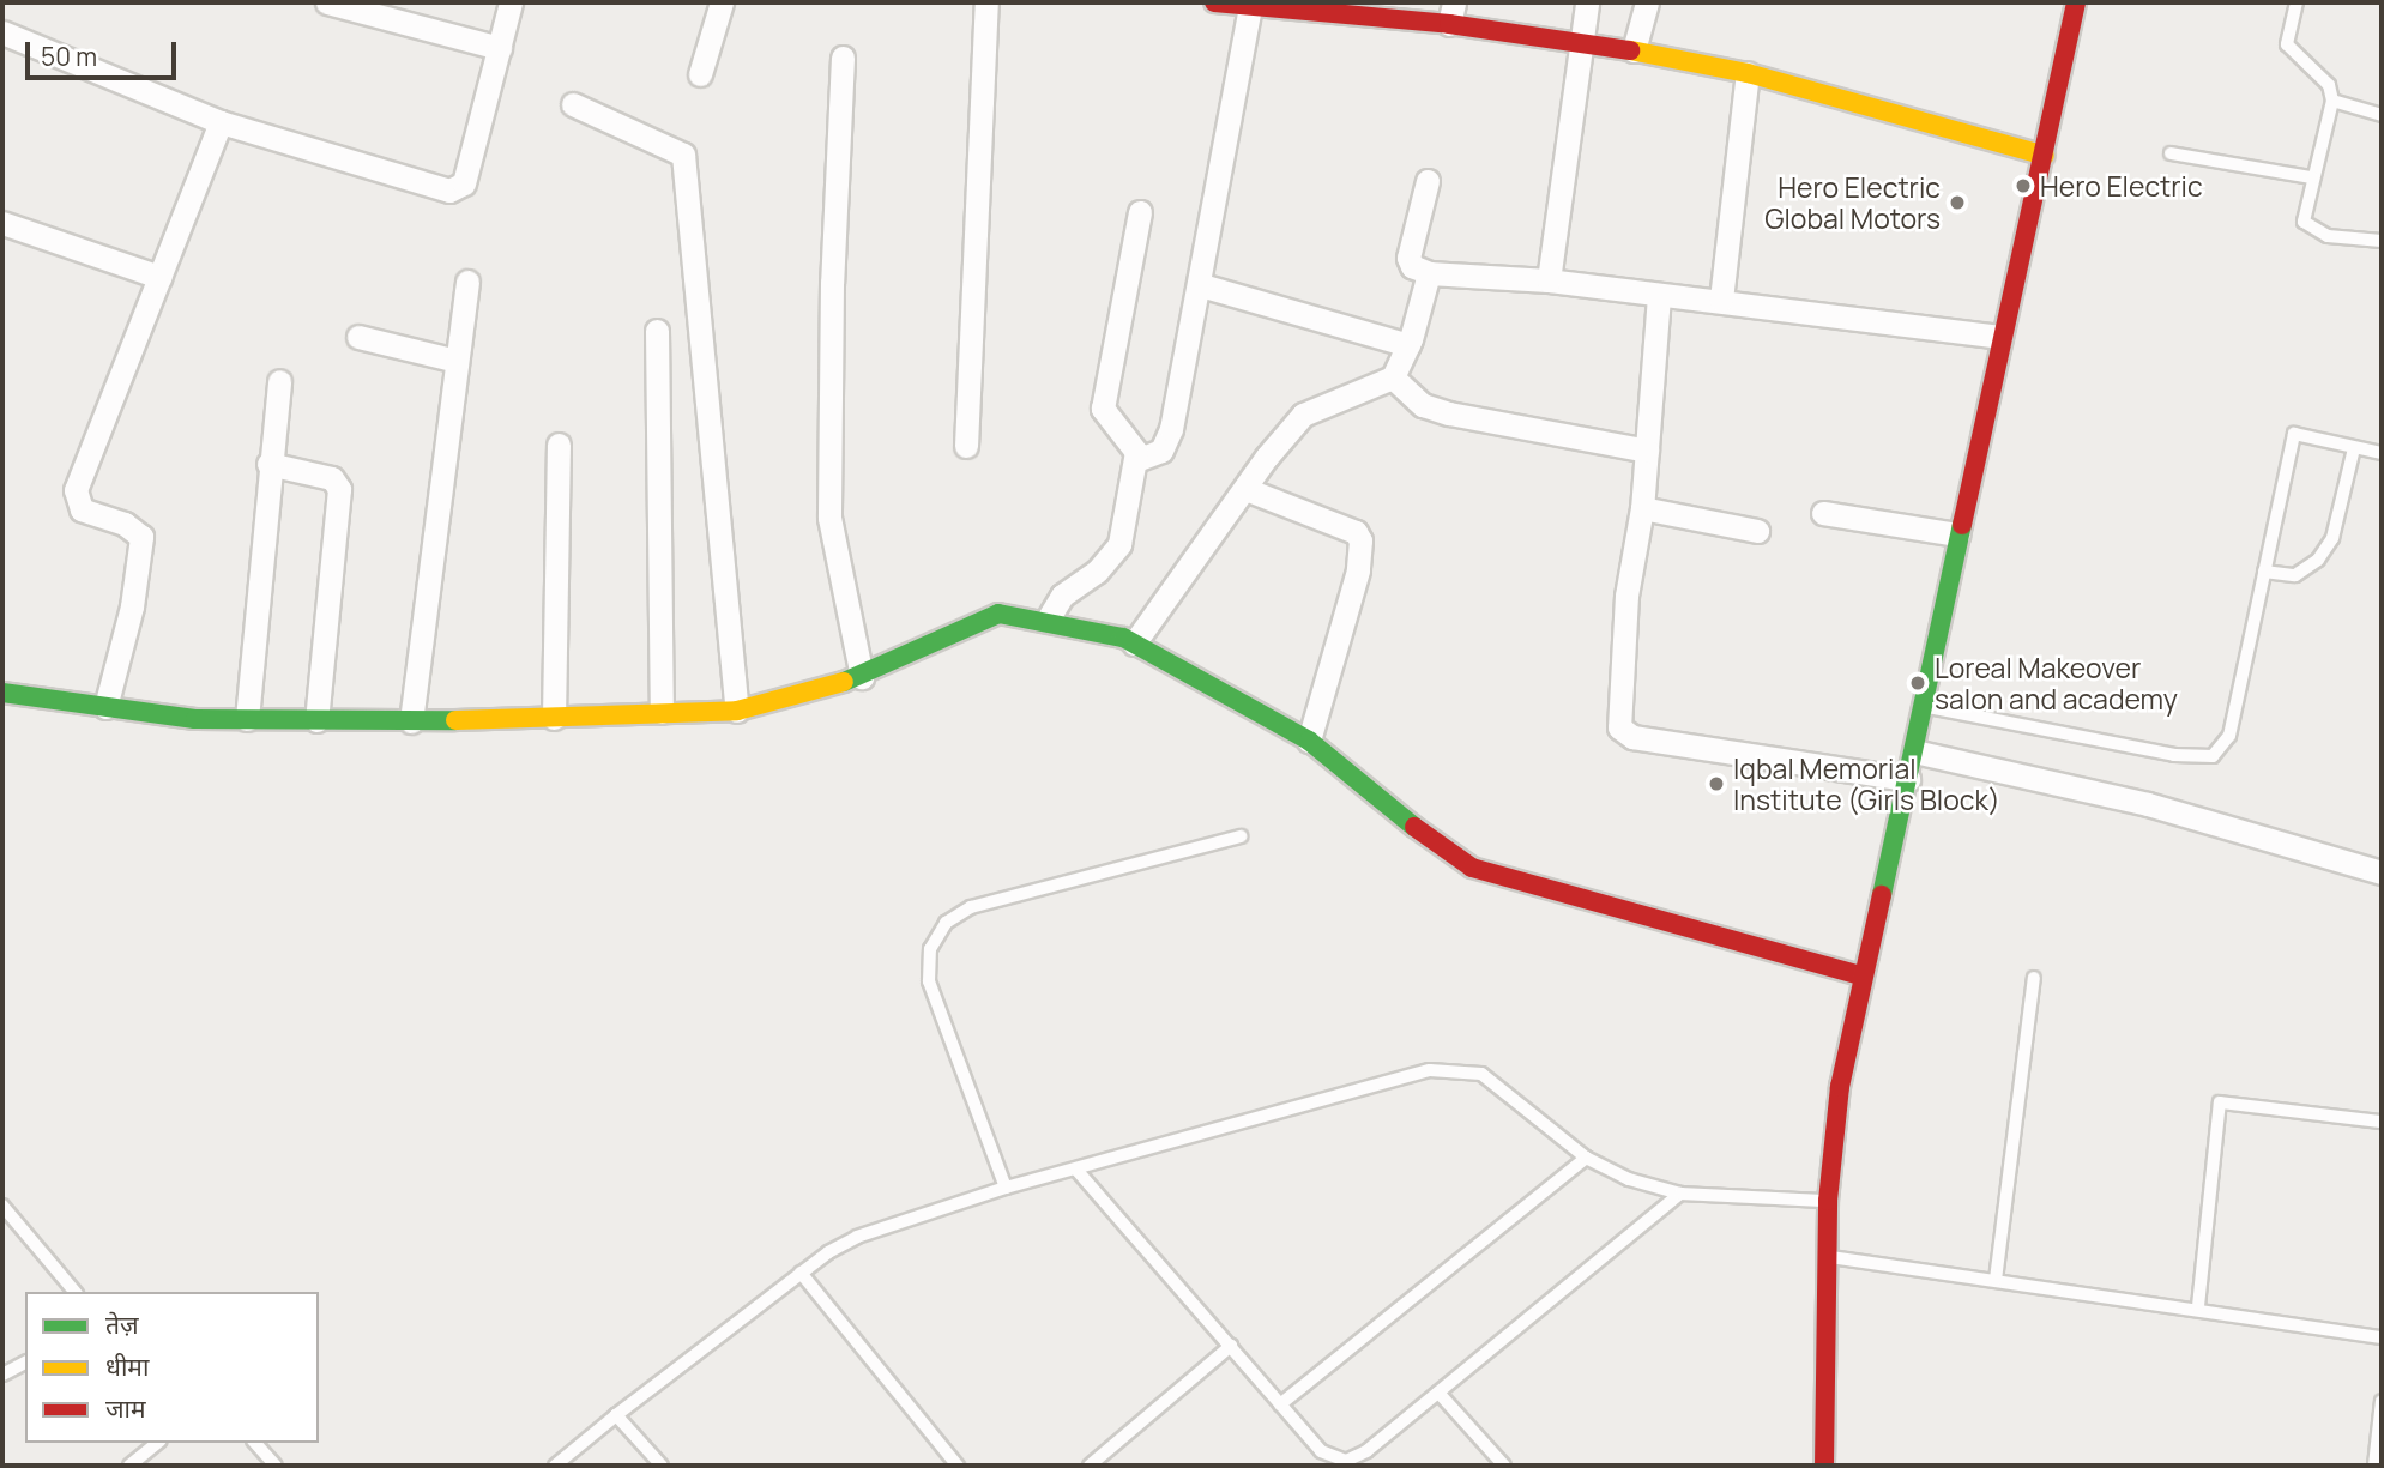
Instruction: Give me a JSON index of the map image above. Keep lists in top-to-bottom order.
{
  "places": [
    "Hero Electric",
    "Hero Electric Global Motors",
    "Loreal Makeover salon and academy",
    "Iqbal Memorial Institute (Girls Block)"
  ],
  "legend": ["तेज़", "धीमा", "जाम"],
  "scale_bar": "50 m"
}
